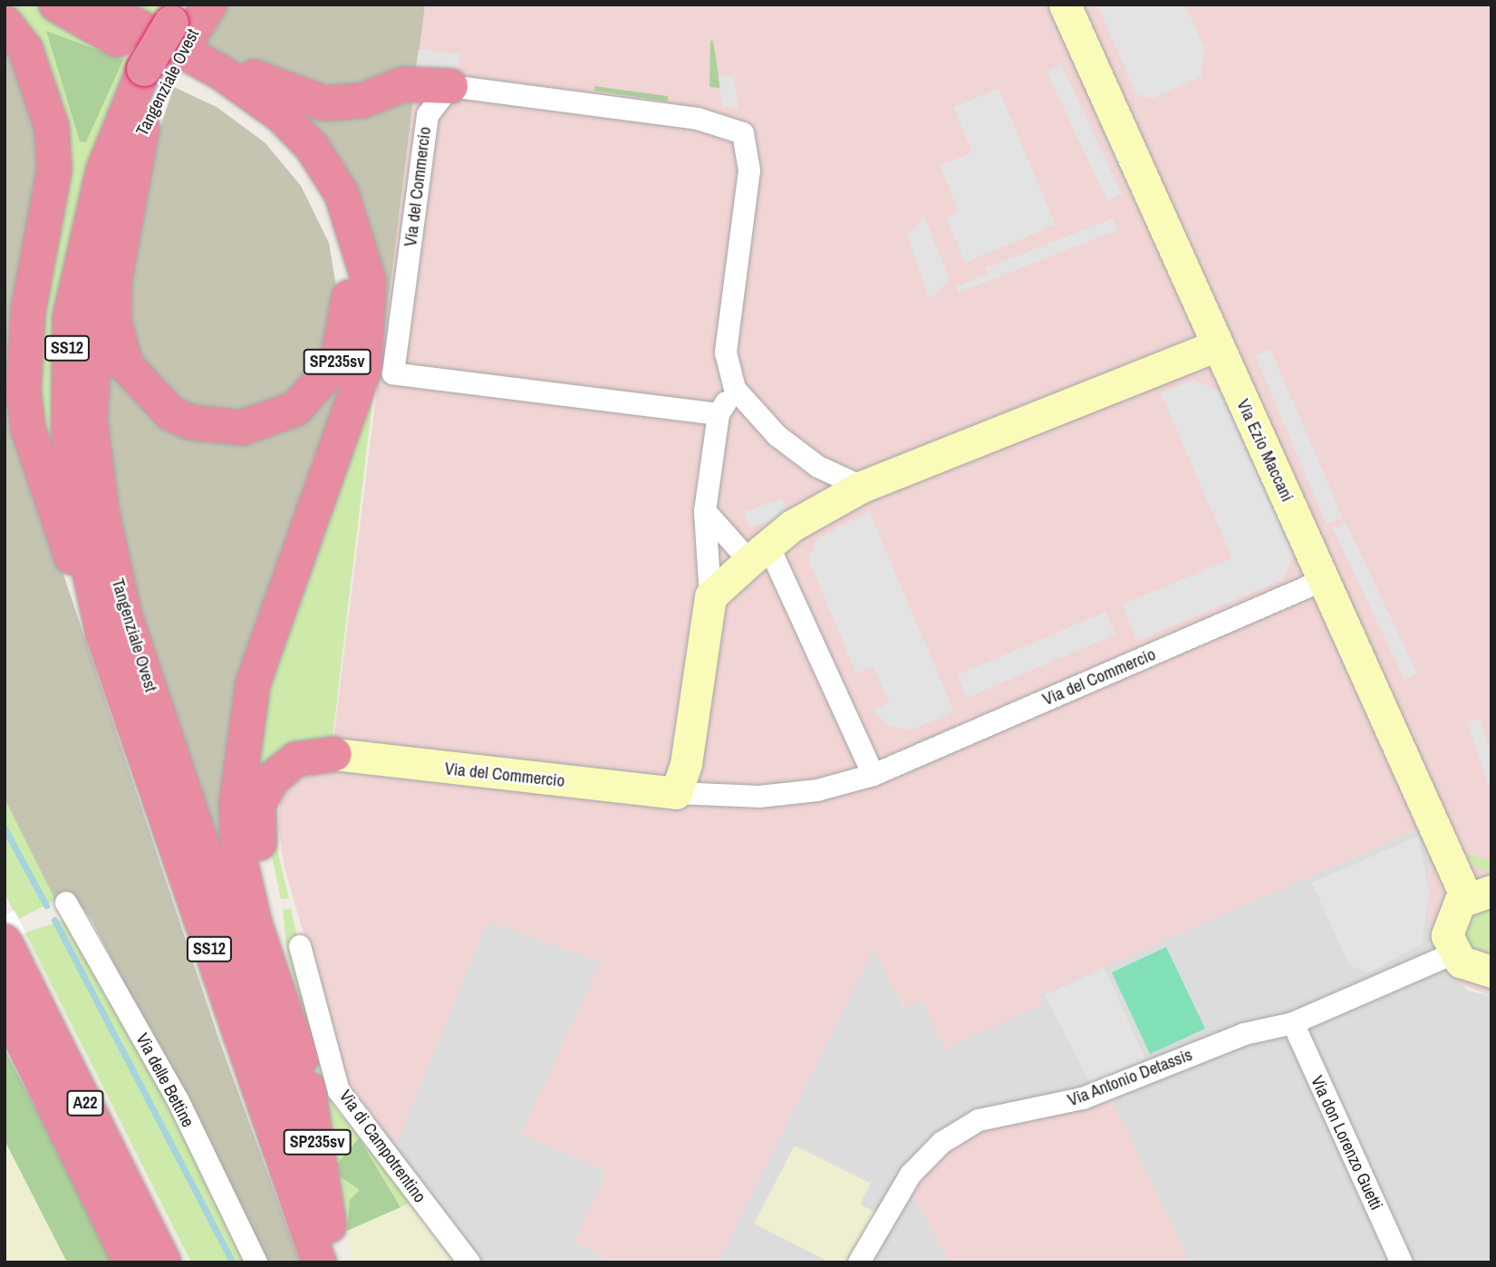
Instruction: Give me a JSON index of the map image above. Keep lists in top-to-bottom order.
{
  "streets": {
    "highway": [
      "Tangenziale Ovest",
      "SS12",
      "SP235sv",
      "A22"
    ],
    "street": [
      "Via del Commercio",
      "Via Ezio Maccani",
      "Via Antonio Detassis",
      "Via delle Bettine",
      "Via don Lorenzo Guetti",
      "Via di Campotrentino"
    ]
  },
  "crossings": [
    ["Tangenziale Ovest", "SP235sv"],
    ["Via del Commercio", "Via Ezio Maccani"],
    ["Via Ezio Maccani", "Via Antonio Detassis"],
    ["Via Antonio Detassis", "Via don Lorenzo Guetti"]
  ]
}
